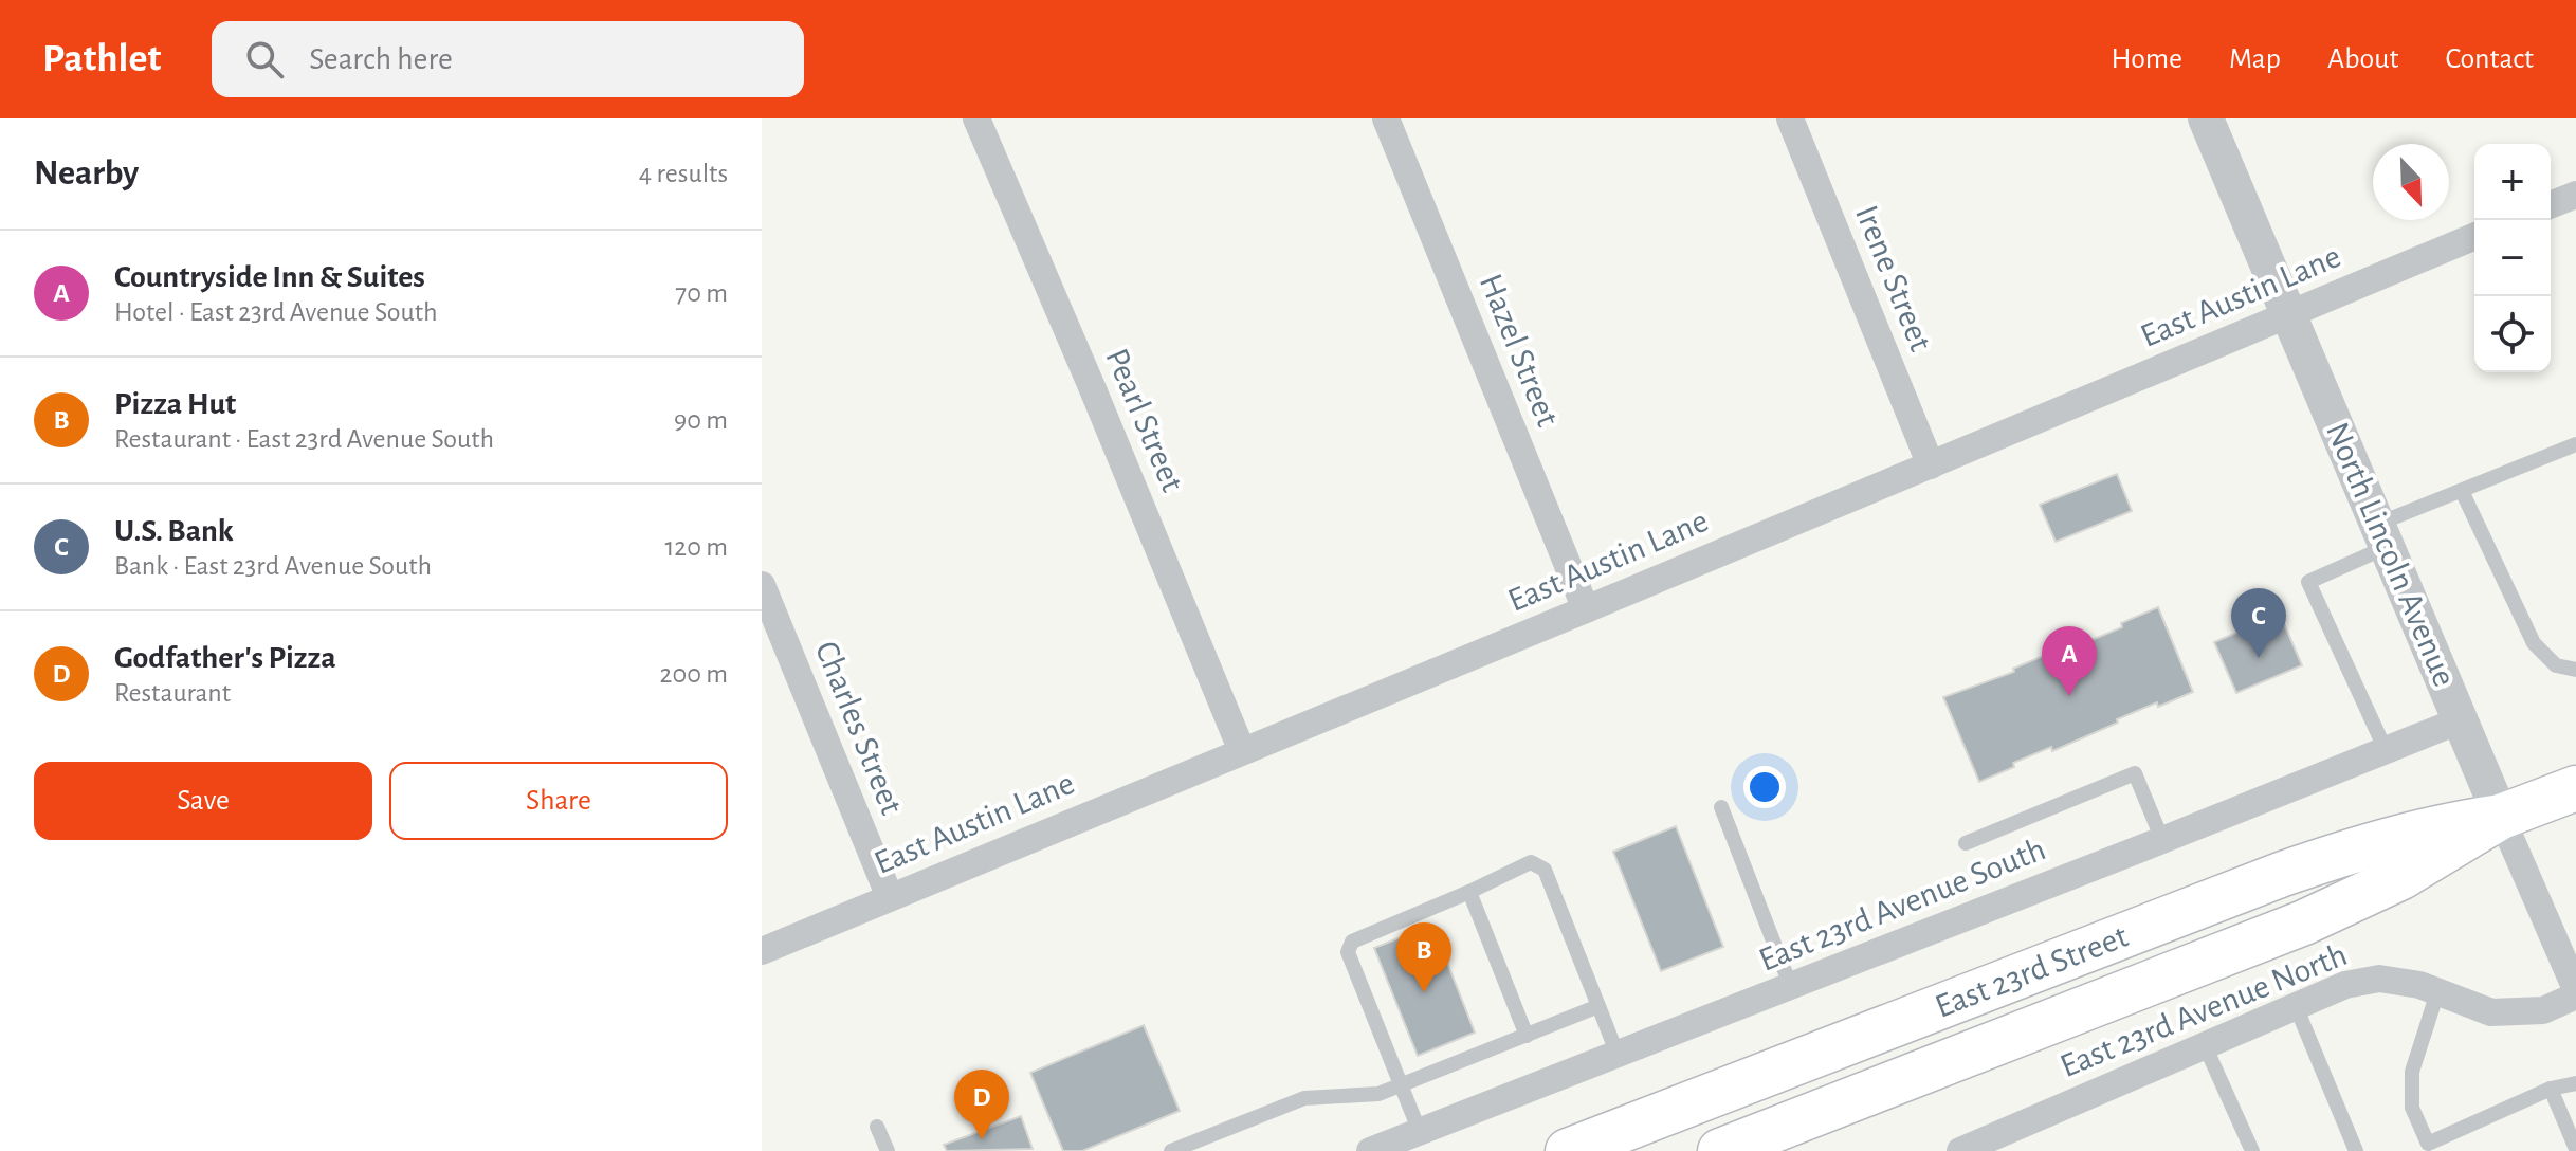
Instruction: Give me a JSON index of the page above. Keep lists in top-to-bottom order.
{
  "streets": {
    "main road": ["East 23rd Street"],
    "street": [
      "Irene Street",
      "East Austin Lane",
      "Hazel Street",
      "Pearl Street",
      "North Lincoln Avenue",
      "Charles Street",
      "East 23rd Avenue South",
      "East 23rd Avenue North"
    ]
  },
  "crossings": [
    ["Irene Street", "East Austin Lane"],
    ["East Austin Lane", "Hazel Street"],
    ["East Austin Lane", "Pearl Street"],
    ["East Austin Lane", "North Lincoln Avenue"],
    ["East Austin Lane", "Charles Street"],
    ["North Lincoln Avenue", "East 23rd Avenue South"],
    ["North Lincoln Avenue", "East 23rd Street"],
    ["North Lincoln Avenue", "East 23rd Avenue North"]
  ],
  "north": "bottom right",
  "page": {
    "header": "Pathlet",
    "search": "Search here",
    "nav": [
      "Home",
      "Map",
      "About",
      "Contact"
    ],
    "heading": ["Nearby", "4 results"],
    "map_buttons": ["+", "−"],
    "list": [
      {
        "mark": "A",
        "name": "Countryside Inn & Suites",
        "note": "Hotel · East 23rd Avenue South",
        "value": "70 m"
      },
      {
        "mark": "B",
        "name": "Pizza Hut",
        "note": "Restaurant · East 23rd Avenue South",
        "value": "90 m"
      },
      {
        "mark": "C",
        "name": "U.S. Bank",
        "note": "Bank · East 23rd Avenue South",
        "value": "120 m"
      },
      {
        "mark": "D",
        "name": "Godfather's Pizza",
        "note": "Restaurant",
        "value": "200 m"
      }
    ],
    "pins": [
      "C",
      "A",
      "B",
      "D"
    ],
    "buttons": ["Save", "Share"]
  }
}
